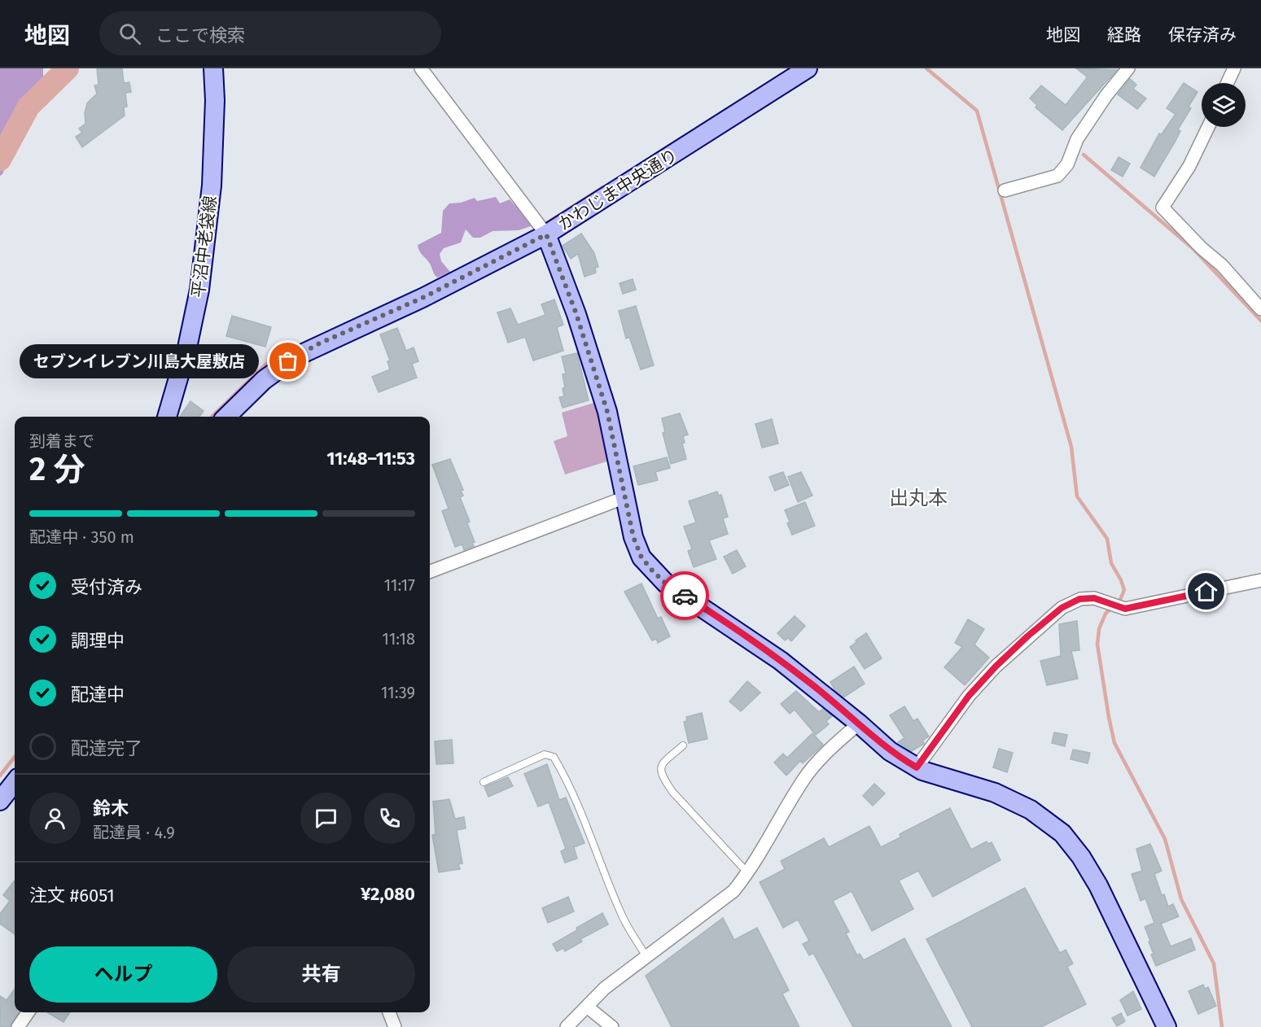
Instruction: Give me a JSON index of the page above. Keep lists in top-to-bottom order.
{
  "streets": {
    "street": ["かわじま中央通り", "平沼中老袋線"]
  },
  "districts": ["出丸本"],
  "places": ["セブンイレブン川島大屋敷店"],
  "page": {
    "header": "地図",
    "search": "ここで検索",
    "nav": ["地図", "経路", "保存済み"],
    "bubble": "セブンイレブン川島大屋敷店",
    "heading": ["2 分", "到着まで", "11:48–11:53"],
    "panel": [
      "鈴木",
      "配達員 · 4.9",
      "注文 #6051",
      "¥2,080"
    ],
    "bar": "配達中 · 350 m",
    "list": [
      ["受付済み", "11:17"],
      ["調理中", "11:18"],
      ["配達中", "11:39"],
      "配達完了"
    ],
    "buttons": ["ヘルプ", "共有"]
  }
}
